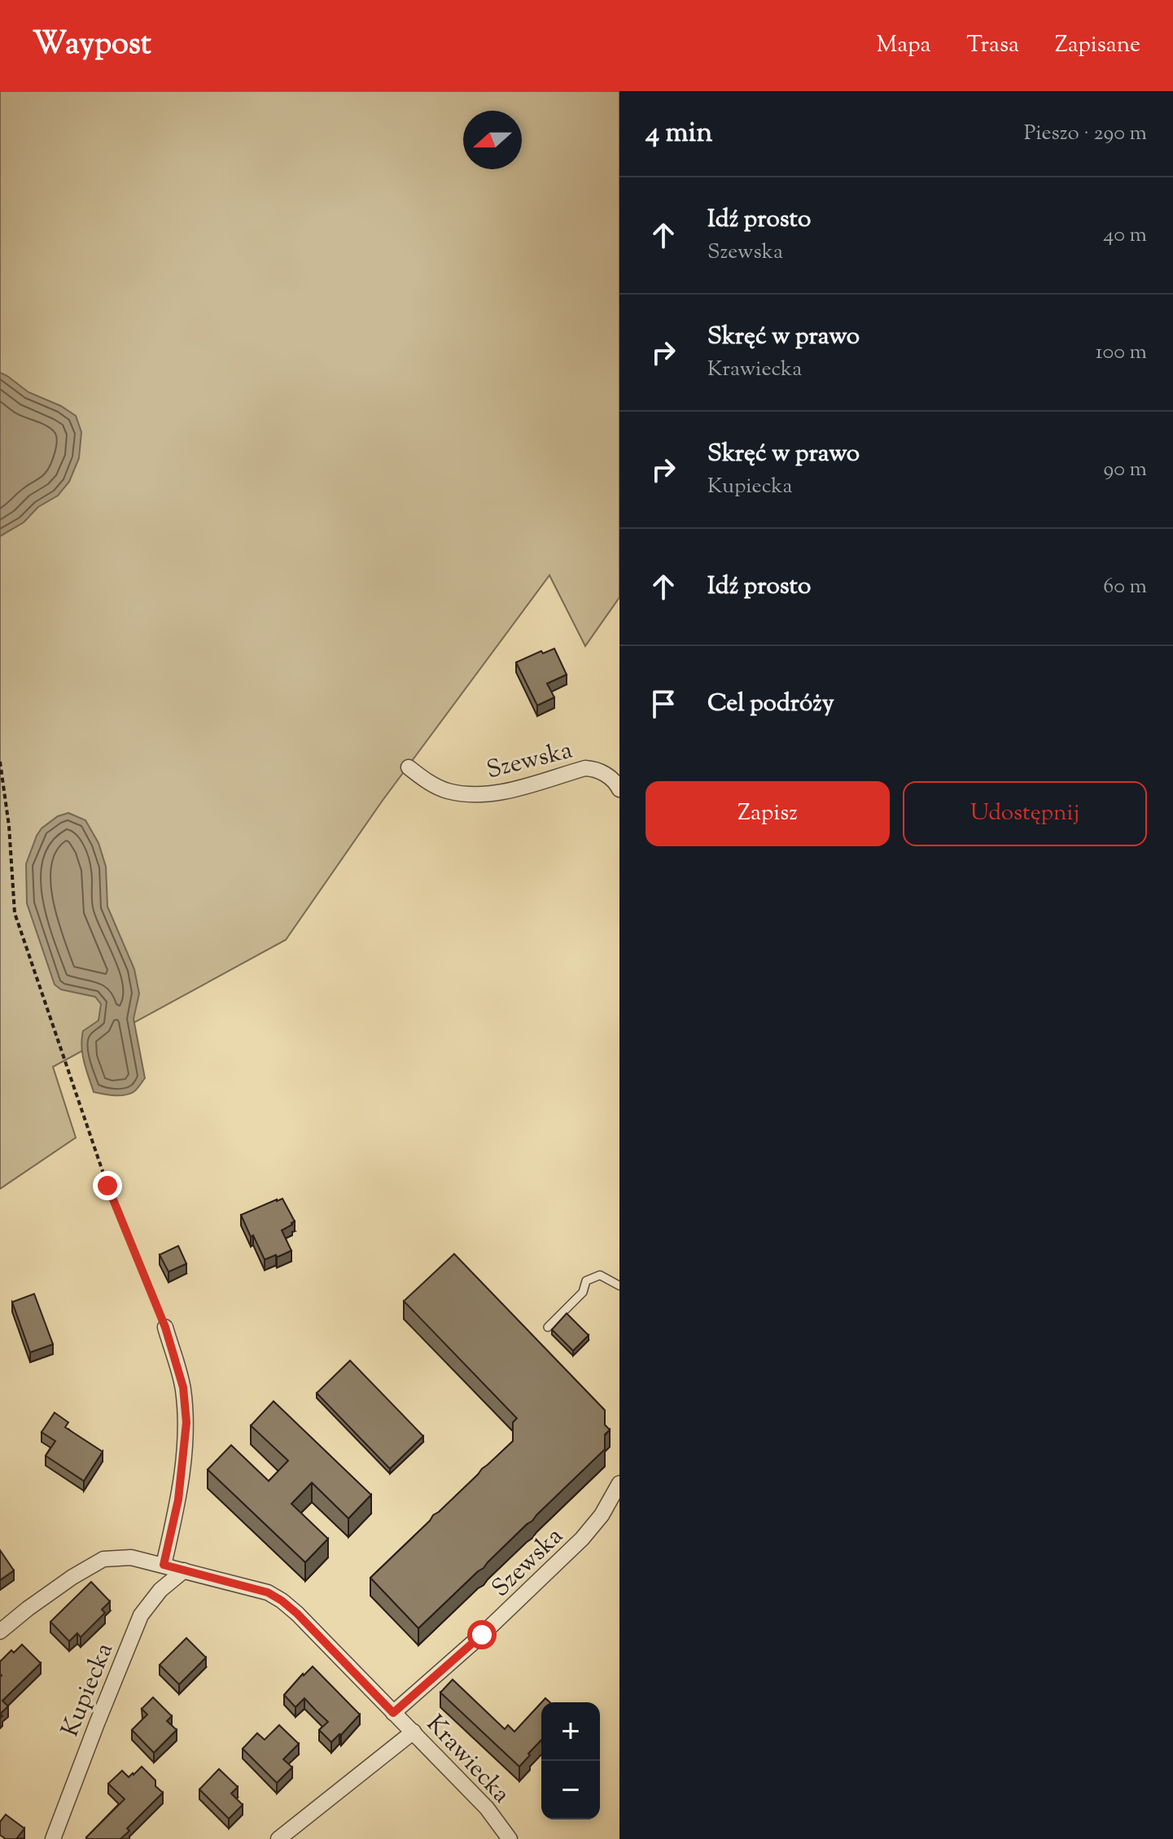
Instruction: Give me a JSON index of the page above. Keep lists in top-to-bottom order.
{
  "streets": {
    "street": ["Szewska", "Kupiecka", "Krawiecka"]
  },
  "crossings": [
    ["Szewska", "Krawiecka"],
    ["Kupiecka", "Krawiecka"]
  ],
  "north": "left",
  "page": {
    "header": "Waypost",
    "nav": ["Mapa", "Trasa", "Zapisane"],
    "heading": ["4 min", "Pieszo · 290 m"],
    "list": [
      ["Idź prosto", "Szewska", "40 m"],
      ["Skręć w prawo", "Krawiecka", "100 m"],
      ["Skręć w prawo", "Kupiecka", "90 m"],
      ["Idź prosto", "60 m"],
      "Cel podróży"
    ],
    "buttons": ["Zapisz", "Udostępnij"],
    "map_buttons": ["+", "−"]
  }
}
